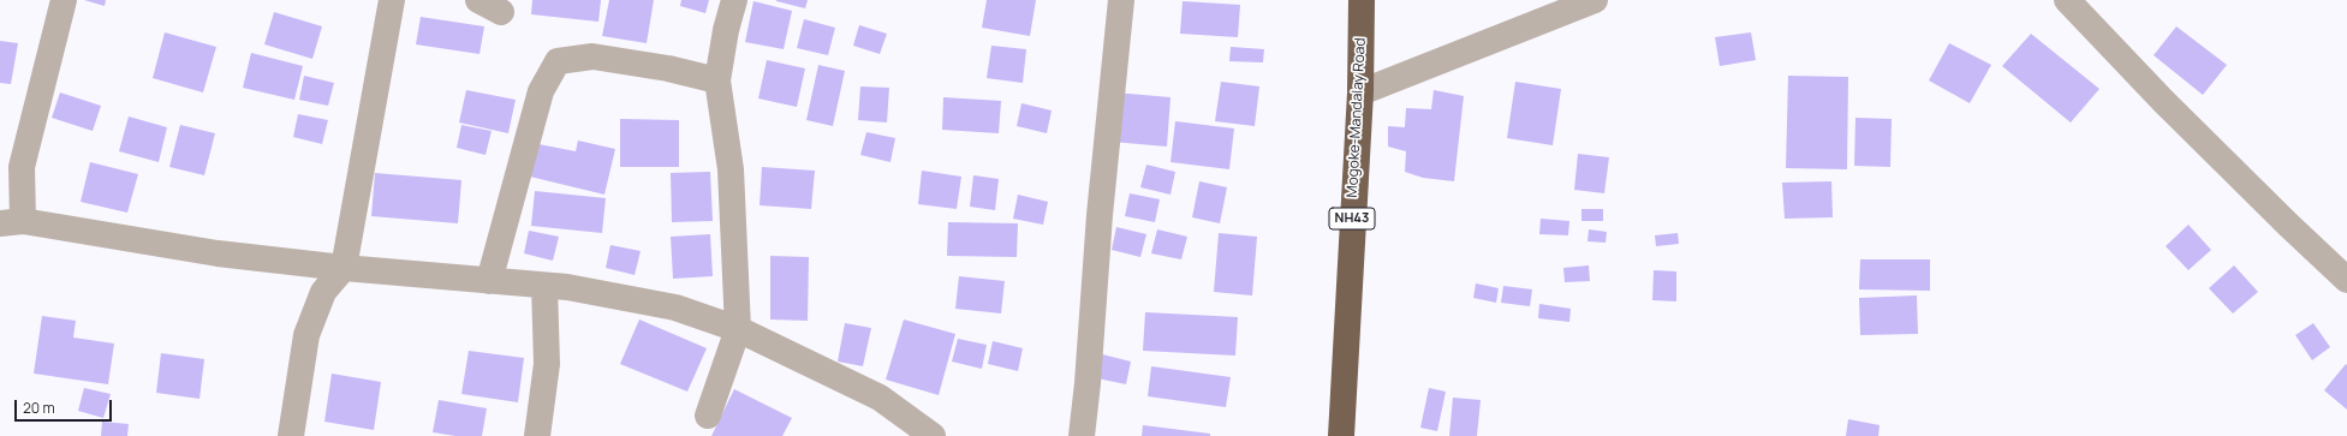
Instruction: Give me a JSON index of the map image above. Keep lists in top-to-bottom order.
{
  "streets": {
    "highway": ["Mogoke-Mandalay Road", "NH43"]
  },
  "scale_bar": "20 m"
}
